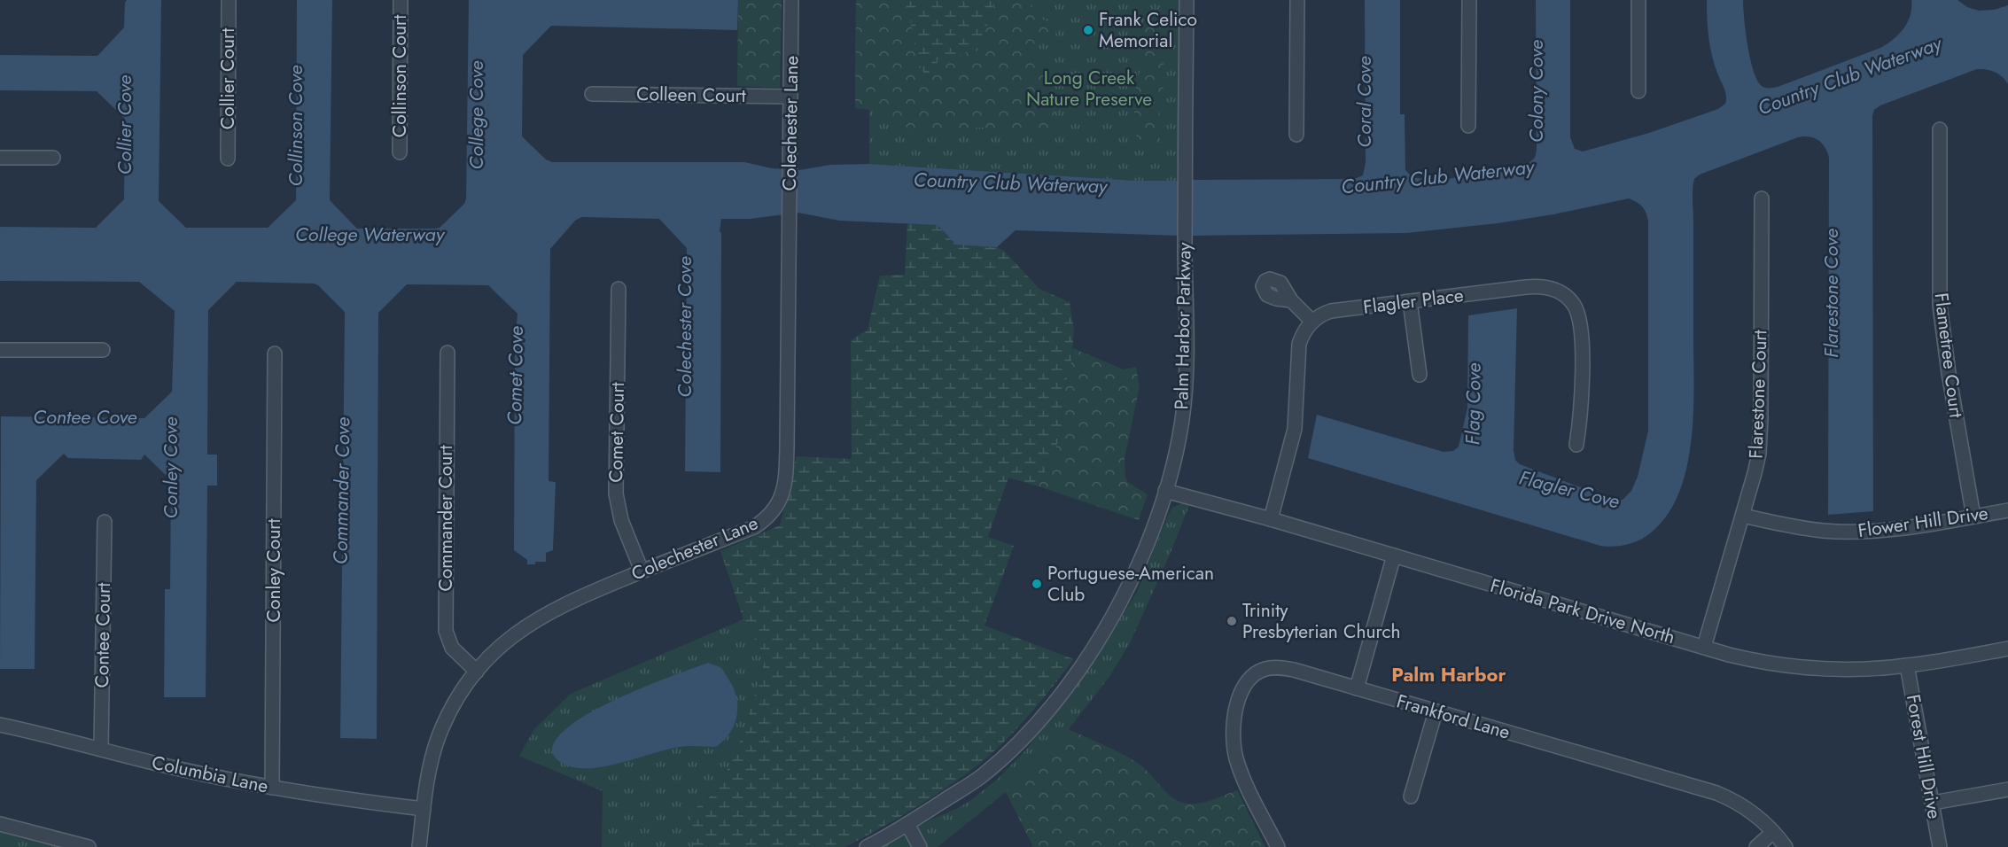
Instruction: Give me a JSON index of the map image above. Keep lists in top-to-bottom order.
{
  "streets": {
    "street": [
      "Collinson Court",
      "Collier Court",
      "Colleen Court",
      "Colechester Lane",
      "Flagler Place",
      "Palm Harbor Parkway",
      "Flametree Court",
      "Flarestone Court",
      "Comet Court",
      "Commander Court",
      "Flower Hill Drive",
      "Conley Court",
      "Florida Park Drive North",
      "Contee Court",
      "Frankford Lane",
      "Forest Hill Drive",
      "Columbia Lane"
    ]
  },
  "crossings": [
    ["Colleen Court", "Colechester Lane"],
    ["Colechester Lane", "Comet Court"],
    ["Colechester Lane", "Commander Court"],
    ["Colechester Lane", "Columbia Lane"],
    ["Palm Harbor Parkway", "Florida Park Drive North"],
    ["Flametree Court", "Flower Hill Drive"],
    ["Flarestone Court", "Flower Hill Drive"],
    ["Flarestone Court", "Florida Park Drive North"],
    ["Conley Court", "Columbia Lane"],
    ["Florida Park Drive North", "Forest Hill Drive"],
    ["Contee Court", "Columbia Lane"]
  ],
  "districts": ["Palm Harbor"],
  "water": [
    "Country Club Waterway",
    "Colony Cove",
    "Coral Cove",
    "College Cove",
    "Collier Cove",
    "Collinson Cove",
    "College Waterway",
    "Flarestone Cove",
    "Colechester Cove",
    "Comet Cove",
    "Flag Cove",
    "Contee Cove",
    "Conley Cove",
    "Flagler Cove",
    "Commander Cove"
  ],
  "parks": ["Long Creek Nature Preserve"],
  "places": ["Frank Celico Memorial", "Portuguese-American Club", "Trinity Presbyterian Church"]
}
